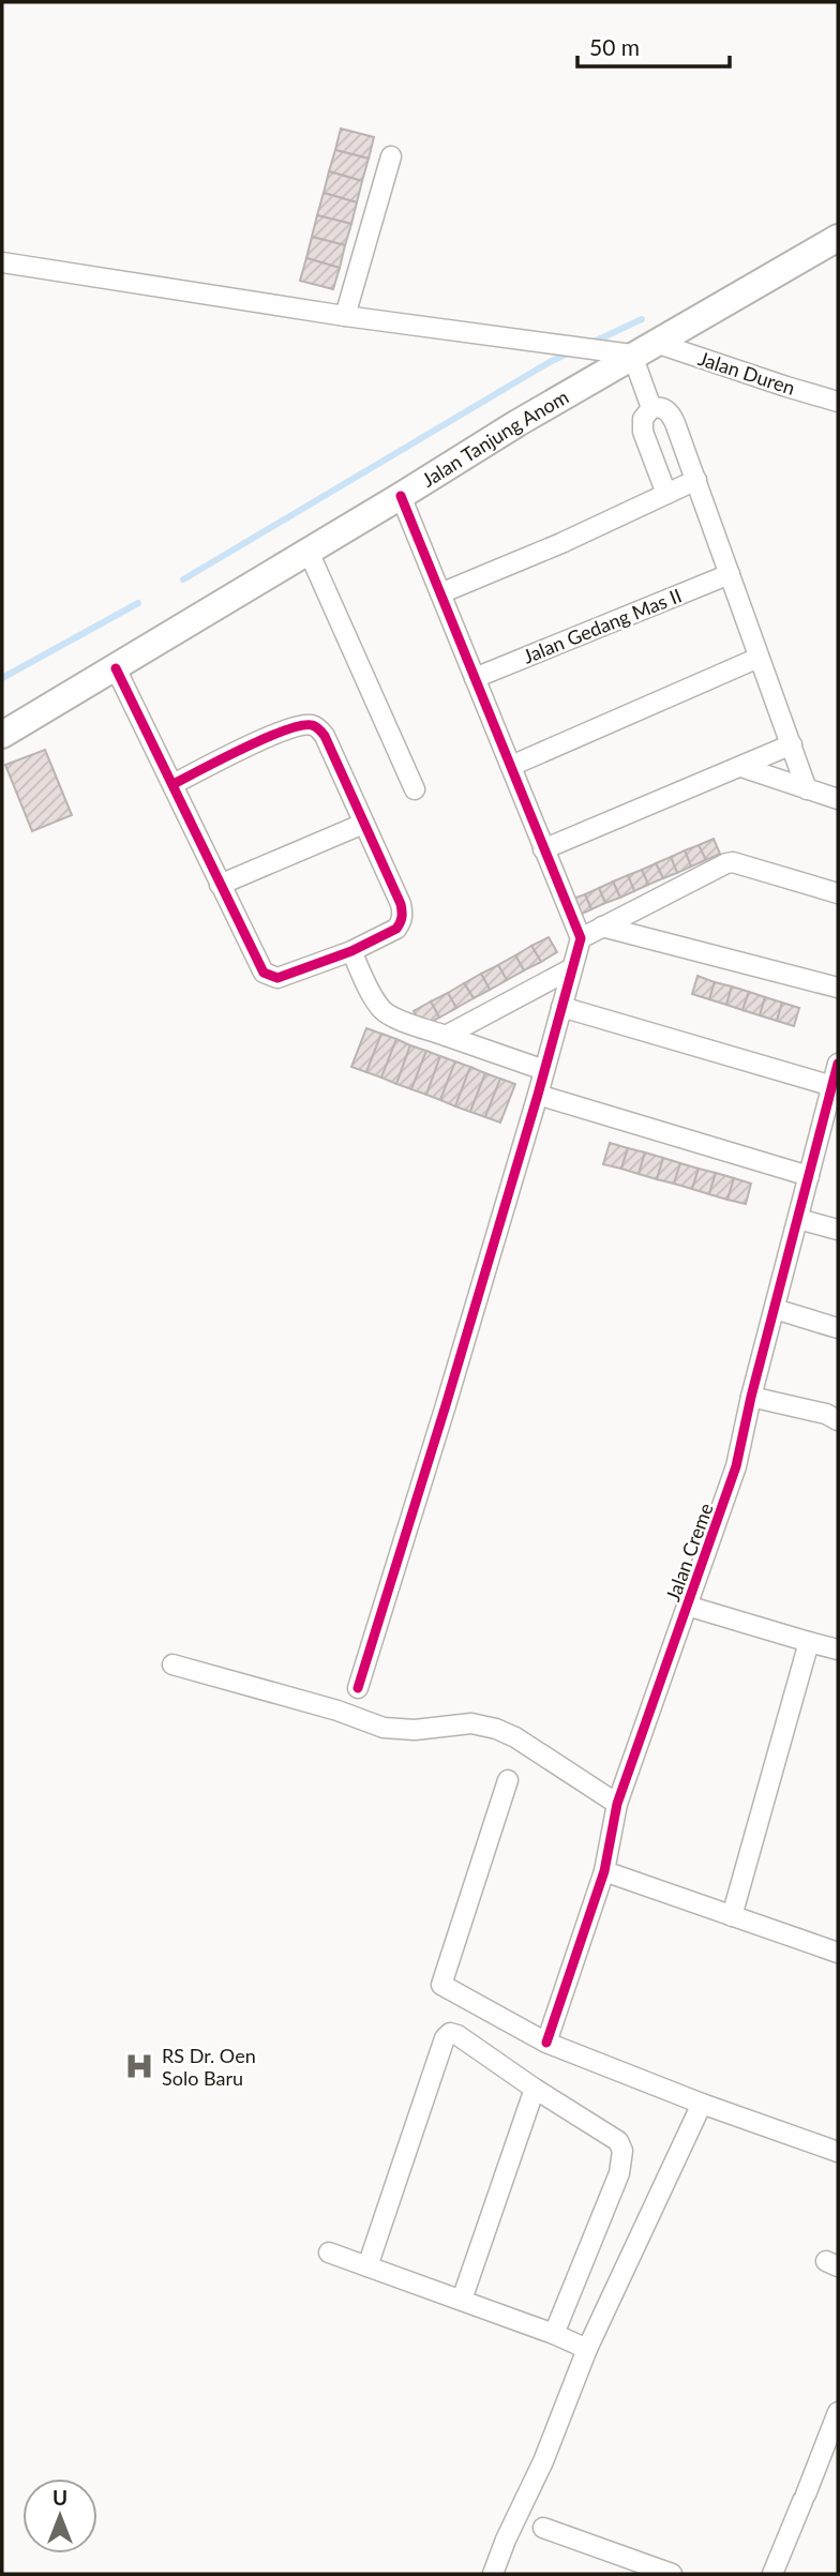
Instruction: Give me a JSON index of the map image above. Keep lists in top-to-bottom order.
{
  "streets": {
    "main road": ["Jalan Tanjung Anom"],
    "street": ["Jalan Duren", "Jalan Gedang Mas II", "Jalan Creme"]
  },
  "crossings": [
    ["Jalan Duren", "Jalan Tanjung Anom"]
  ],
  "places": {
    "hospital": ["RS Dr. Oen Solo Baru"]
  },
  "scale_bar": "50 m",
  "north": "top"
}
